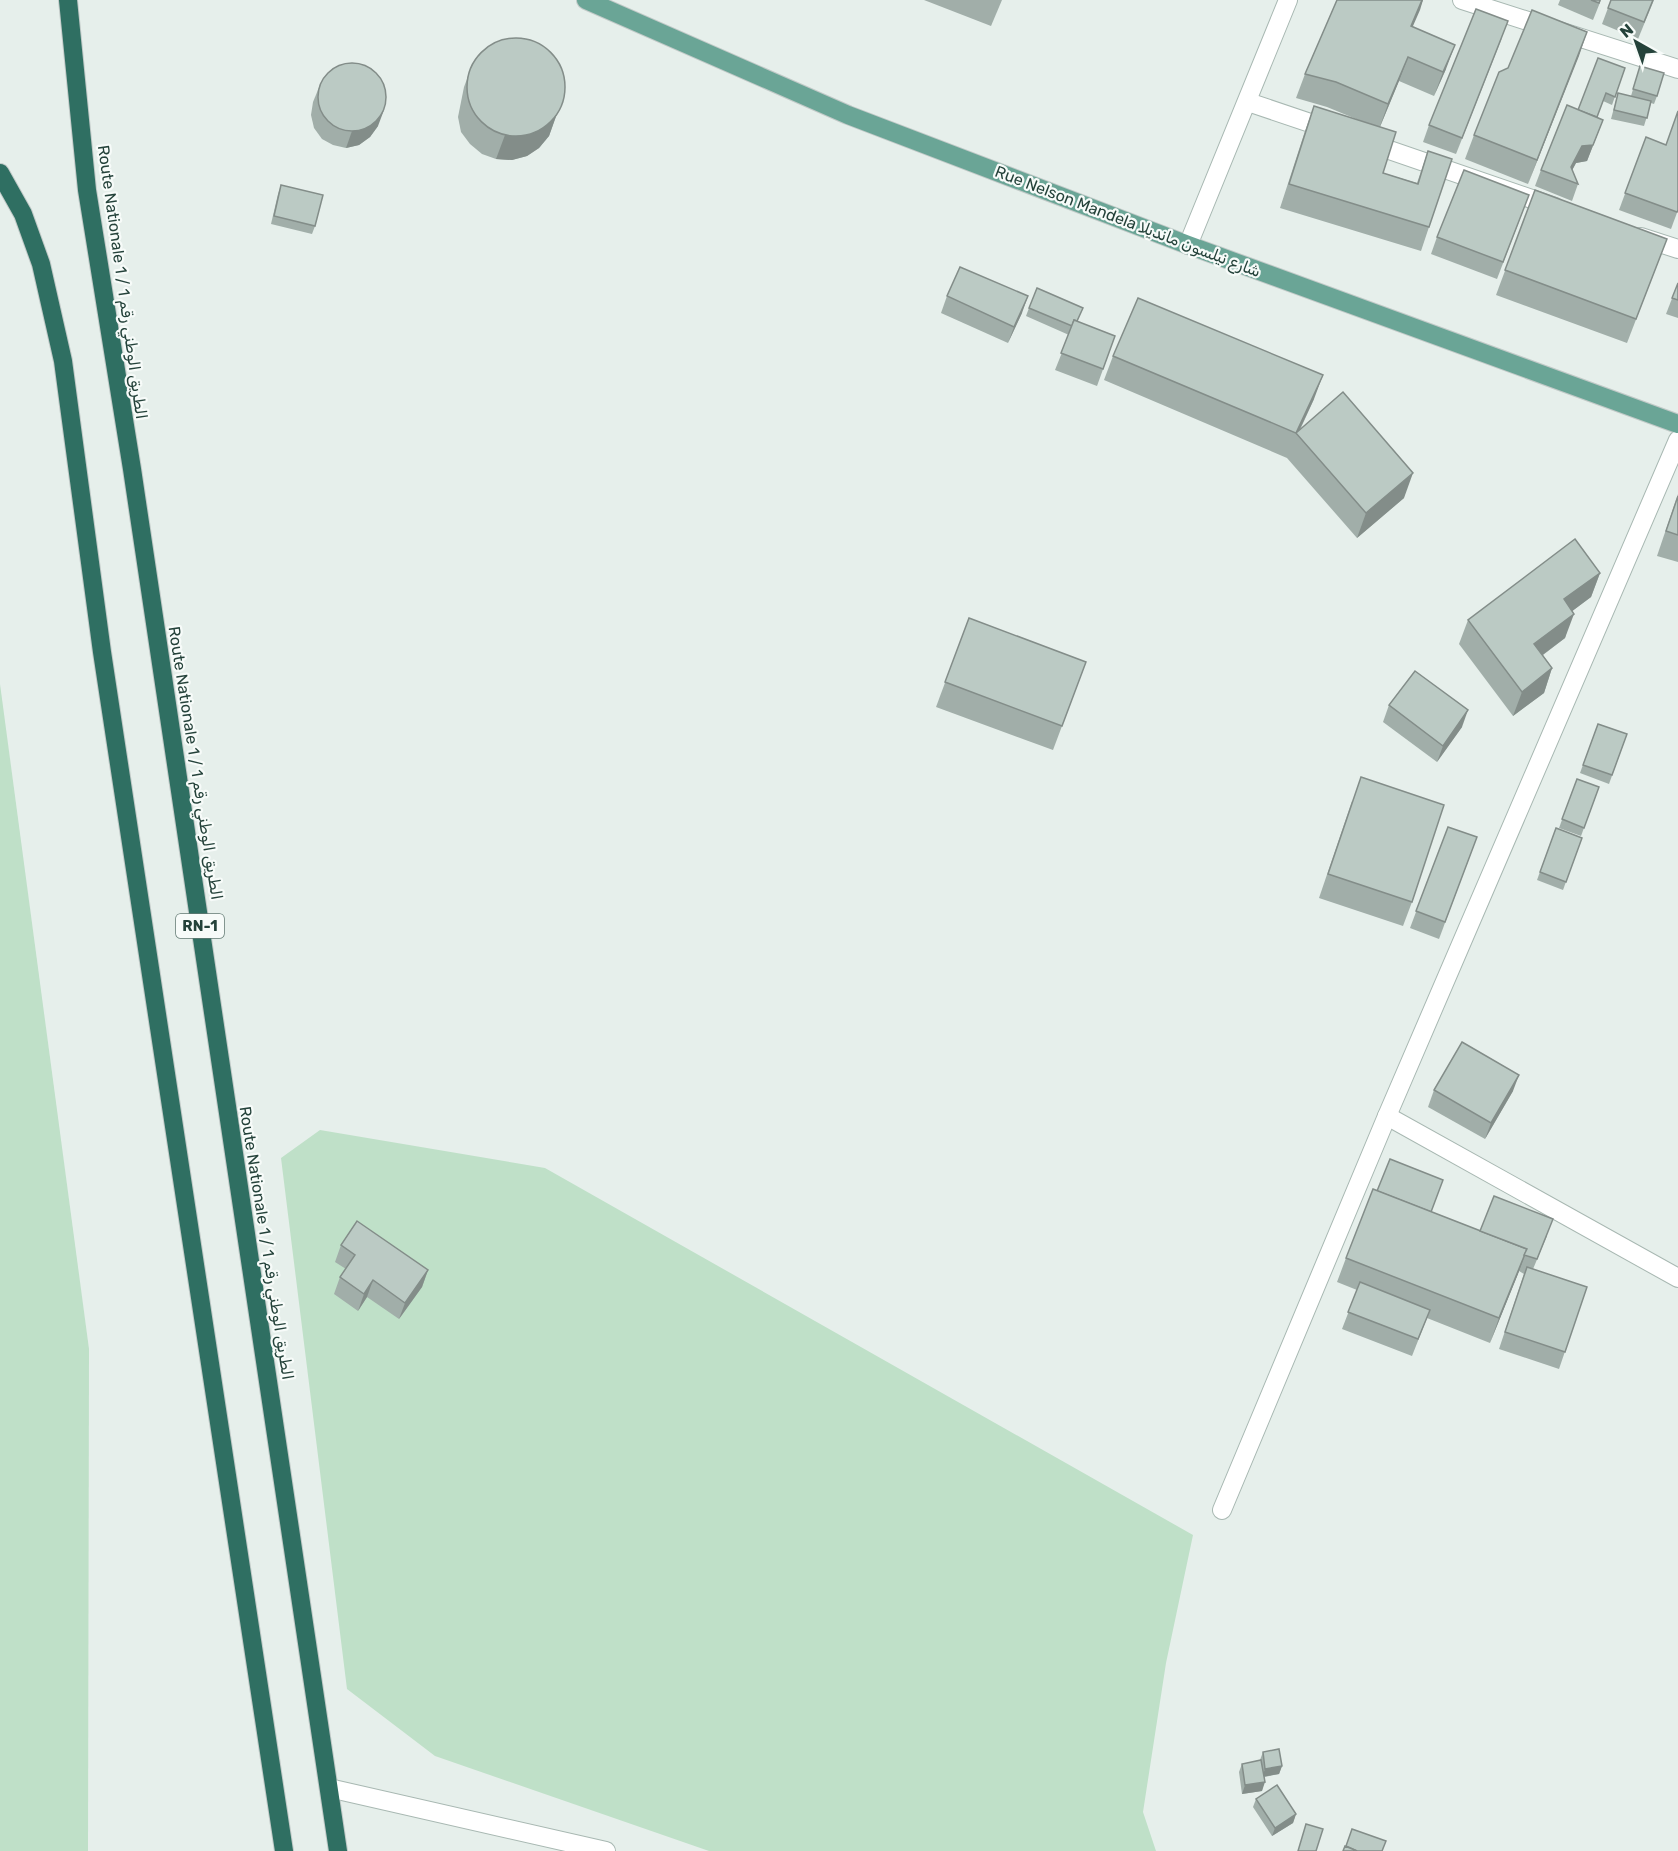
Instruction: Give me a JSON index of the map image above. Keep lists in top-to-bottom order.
{
  "streets": {
    "highway": ["Route Nationale 1 / الطريق الوطني رقم 1", "RN-1"],
    "main road": ["Rue Nelson Mandela شارع نيلسون مانديلا"]
  },
  "north": "top left"
}
